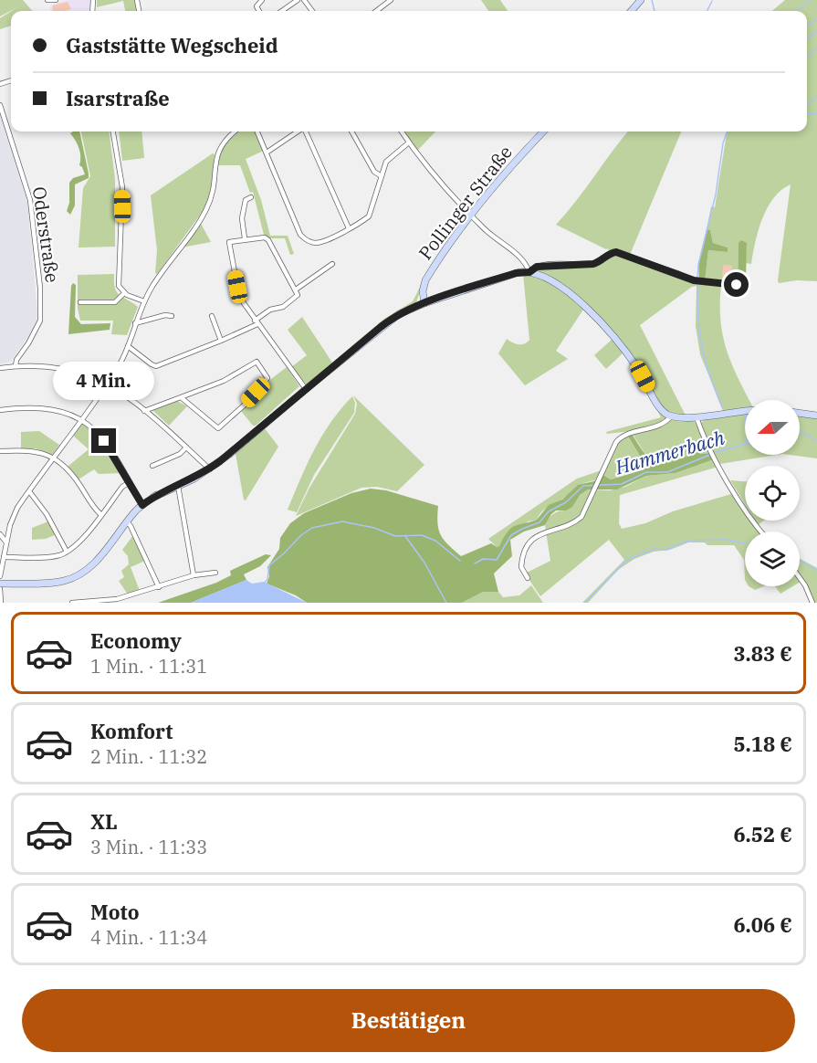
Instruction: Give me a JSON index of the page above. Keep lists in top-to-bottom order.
{
  "streets": {
    "main road": ["Pollinger Straße"],
    "street": ["Oderstraße"]
  },
  "water": ["Hammerbach"],
  "north": "left",
  "page": {
    "banner": ["Gaststätte Wegscheid", "Isarstraße"],
    "bubble": "4 Min.",
    "list": [
      {
        "name": "Economy",
        "note": "1 Min. · 11:31",
        "value": "3.83 €"
      },
      {
        "name": "Komfort",
        "note": "2 Min. · 11:32",
        "value": "5.18 €"
      },
      {
        "name": "XL",
        "note": "3 Min. · 11:33",
        "value": "6.52 €"
      },
      {
        "name": "Moto",
        "note": "4 Min. · 11:34",
        "value": "6.06 €"
      }
    ],
    "buttons": "Bestätigen"
  }
}
